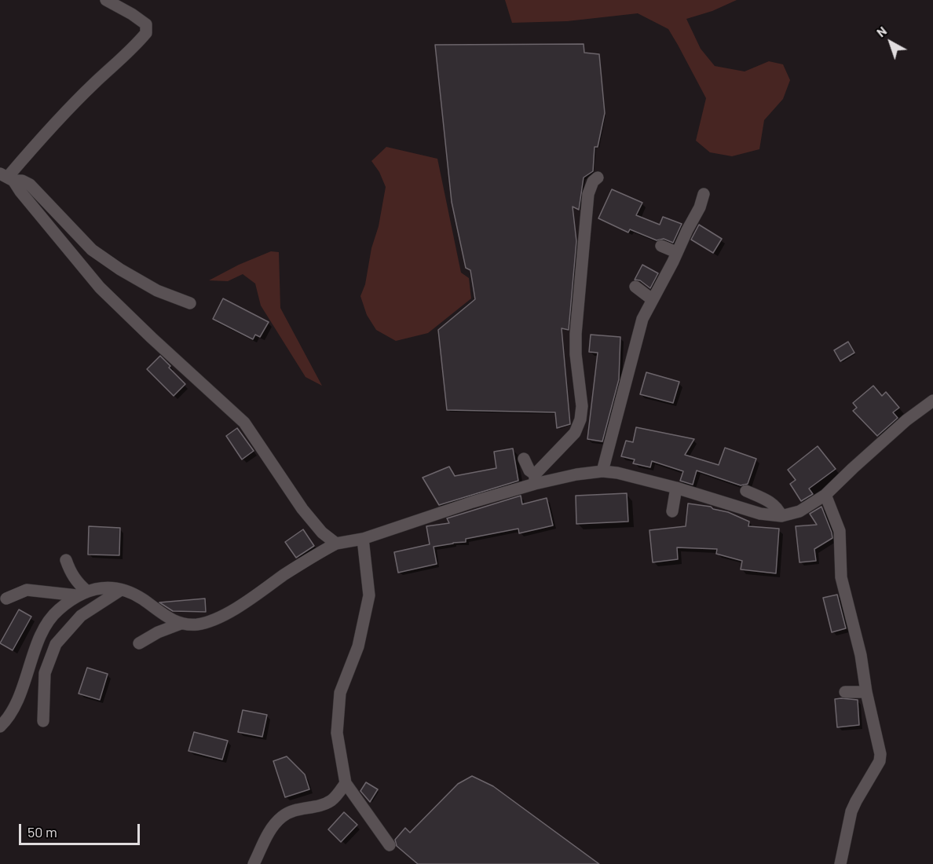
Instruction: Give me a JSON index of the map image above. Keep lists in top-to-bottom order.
{
  "scale_bar": "50 m",
  "north": "top left"
}
